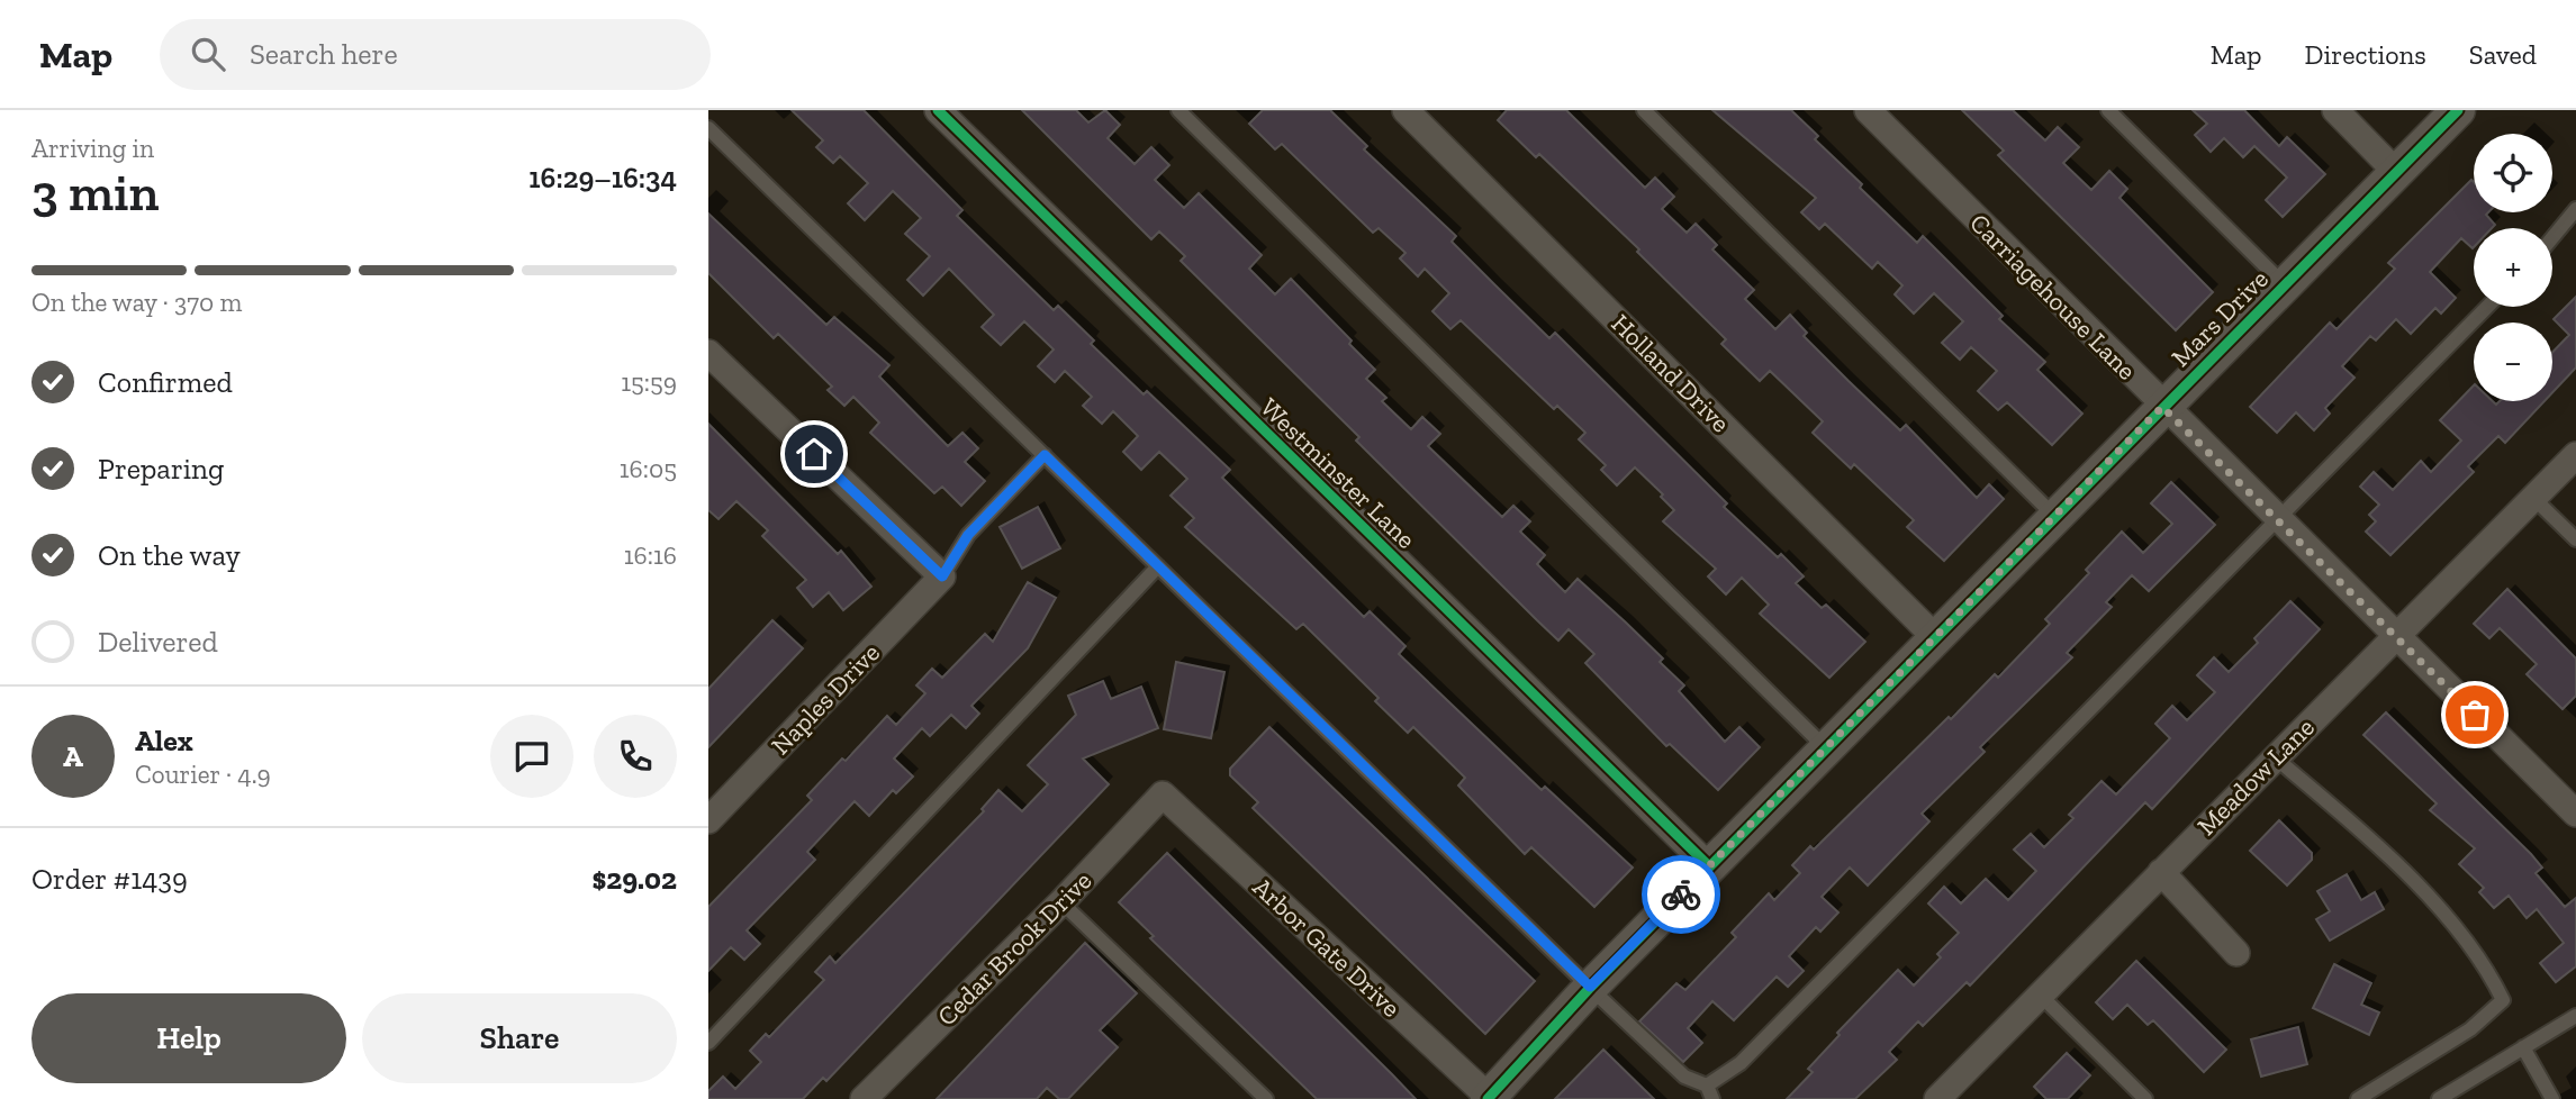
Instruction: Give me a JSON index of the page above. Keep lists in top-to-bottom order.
{
  "streets": {
    "street": [
      "Carriagehouse Lane",
      "Mars Drive",
      "Holland Drive",
      "Westminster Lane",
      "Naples Drive",
      "Meadow Lane",
      "Arbor Gate Drive",
      "Cedar Brook Drive"
    ]
  },
  "crossings": [
    ["Carriagehouse Lane", "Mars Drive"],
    ["Carriagehouse Lane", "Meadow Lane"],
    ["Mars Drive", "Holland Drive"],
    ["Mars Drive", "Westminster Lane"],
    ["Mars Drive", "Arbor Gate Drive"],
    ["Arbor Gate Drive", "Cedar Brook Drive"]
  ],
  "page": {
    "header": "Map",
    "search": "Search here",
    "nav": ["Map", "Directions", "Saved"],
    "heading": ["3 min", "Arriving in", "16:29–16:34"],
    "panel": [
      "Alex",
      "Courier · 4.9",
      "Order #1439",
      "$29.02"
    ],
    "map_buttons": ["+", "−"],
    "bar": "On the way · 370 m",
    "list": [
      ["Confirmed", "15:59"],
      ["Preparing", "16:05"],
      ["On the way", "16:16"],
      "Delivered"
    ],
    "round": "A",
    "buttons": ["Help", "Share"]
  }
}
